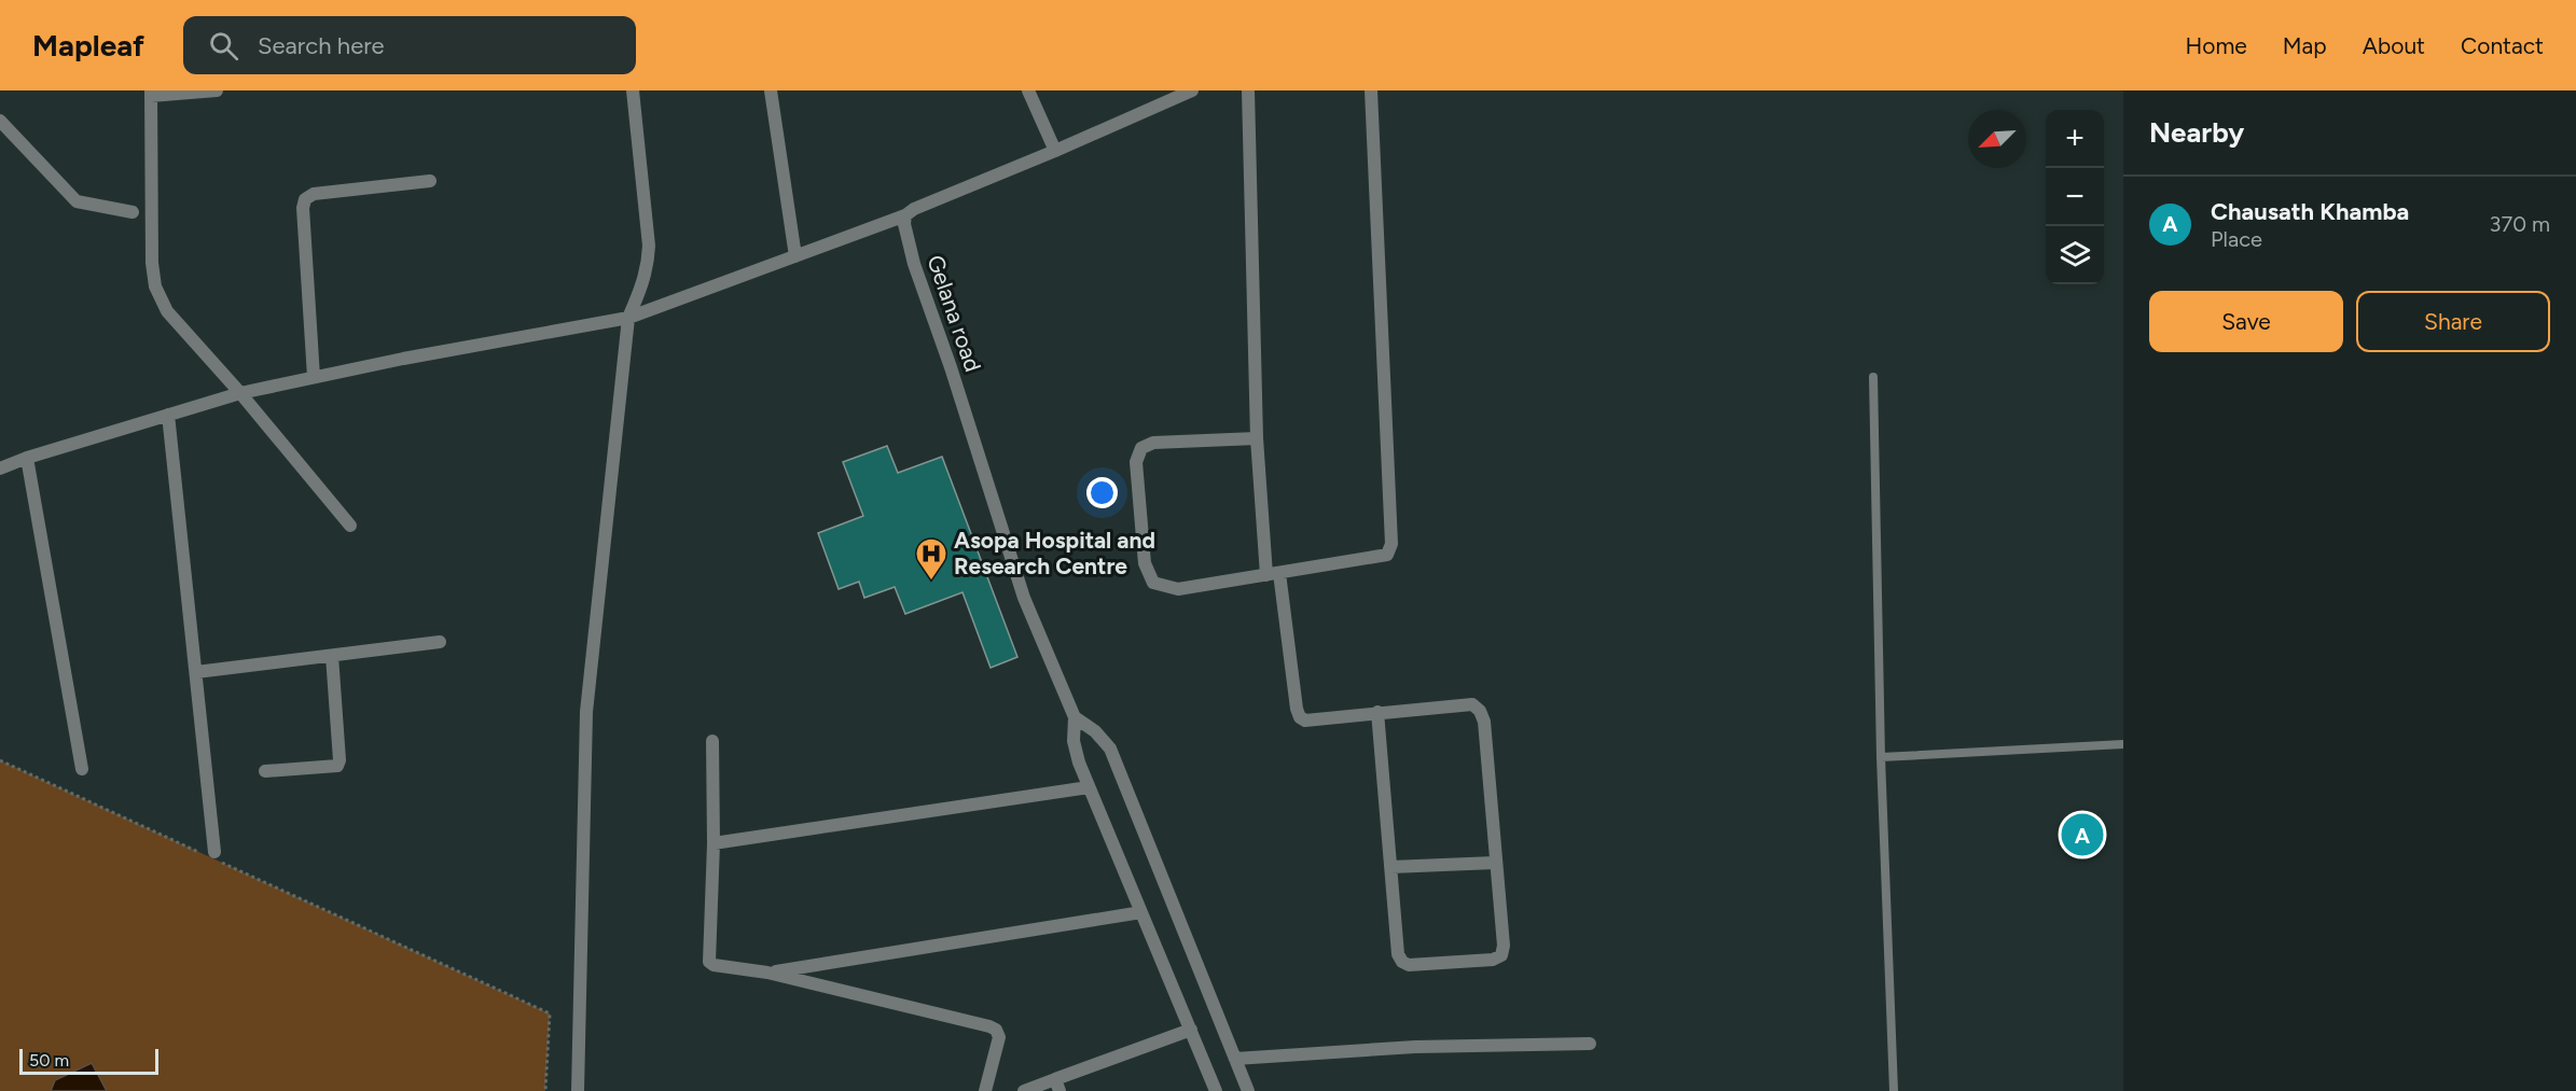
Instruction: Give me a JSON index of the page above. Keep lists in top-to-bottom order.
{
  "streets": {
    "street": ["Gelana road"]
  },
  "places": {
    "hospital": ["Asopa Hospital and Research Centre"]
  },
  "scale_bar": "50 m",
  "north": "bottom left",
  "page": {
    "header": "Mapleaf",
    "search": "Search here",
    "nav": [
      "Home",
      "Map",
      "About",
      "Contact"
    ],
    "heading": "Nearby",
    "map_buttons": ["+", "−"],
    "list": [
      {
        "mark": "A",
        "name": "Chausath Khamba",
        "note": "Place",
        "value": "370 m"
      }
    ],
    "buttons": ["Save", "Share"],
    "pins": "A",
    "scale": "50 m"
  }
}
